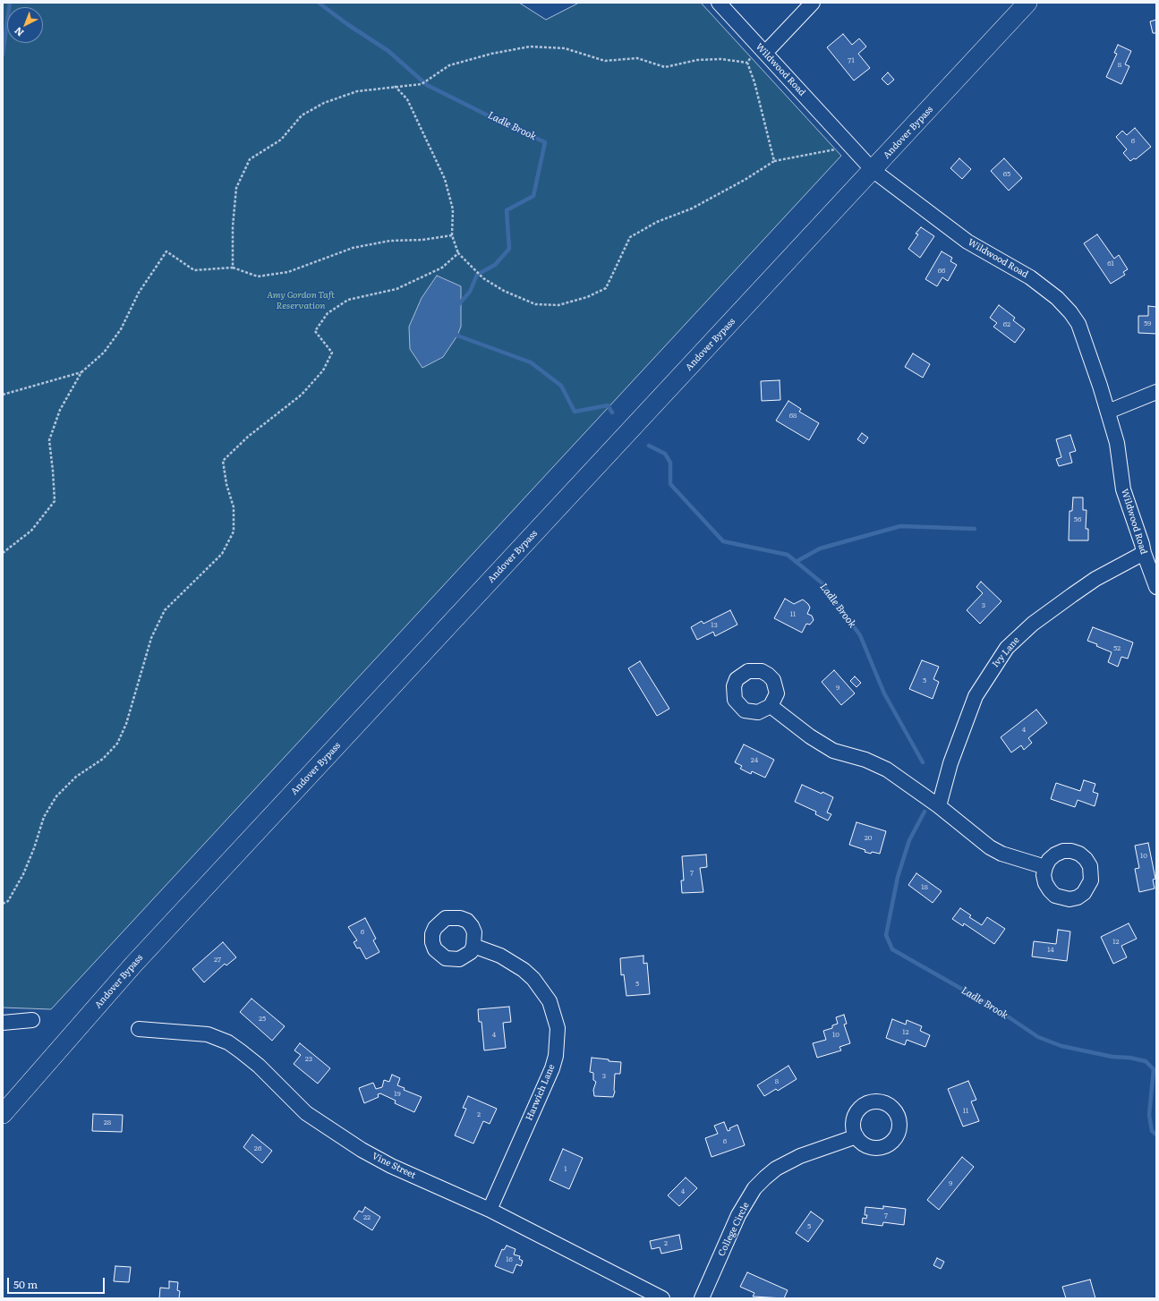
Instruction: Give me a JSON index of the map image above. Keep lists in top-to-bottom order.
{
  "streets": {
    "main road": ["Andover Bypass"],
    "street": [
      "Wildwood Road",
      "Ivy Lane",
      "Harwich Lane",
      "Vine Street",
      "College Circle"
    ]
  },
  "crossings": [
    ["Wildwood Road", "Andover Bypass"],
    ["Wildwood Road", "Ivy Lane"],
    ["Harwich Lane", "Vine Street"]
  ],
  "water": ["Ladle Brook"],
  "parks": ["Amy Gordon Taft Reservation"],
  "house_numbers": [
    "71",
    "8",
    "6",
    "65",
    "61",
    "66",
    "59",
    "62",
    "68",
    "56",
    "3",
    "11",
    "13",
    "52",
    "5",
    "9",
    "4",
    "24",
    "20",
    "10",
    "7",
    "18",
    "6",
    "12",
    "14",
    "27",
    "5",
    "25",
    "12",
    "4",
    "10",
    "23",
    "3",
    "8",
    "19",
    "11",
    "2",
    "28",
    "6",
    "26",
    "1",
    "9",
    "4",
    "7",
    "22",
    "5",
    "2",
    "16"
  ],
  "scale_bar": "50 m",
  "north": "bottom left"
}
